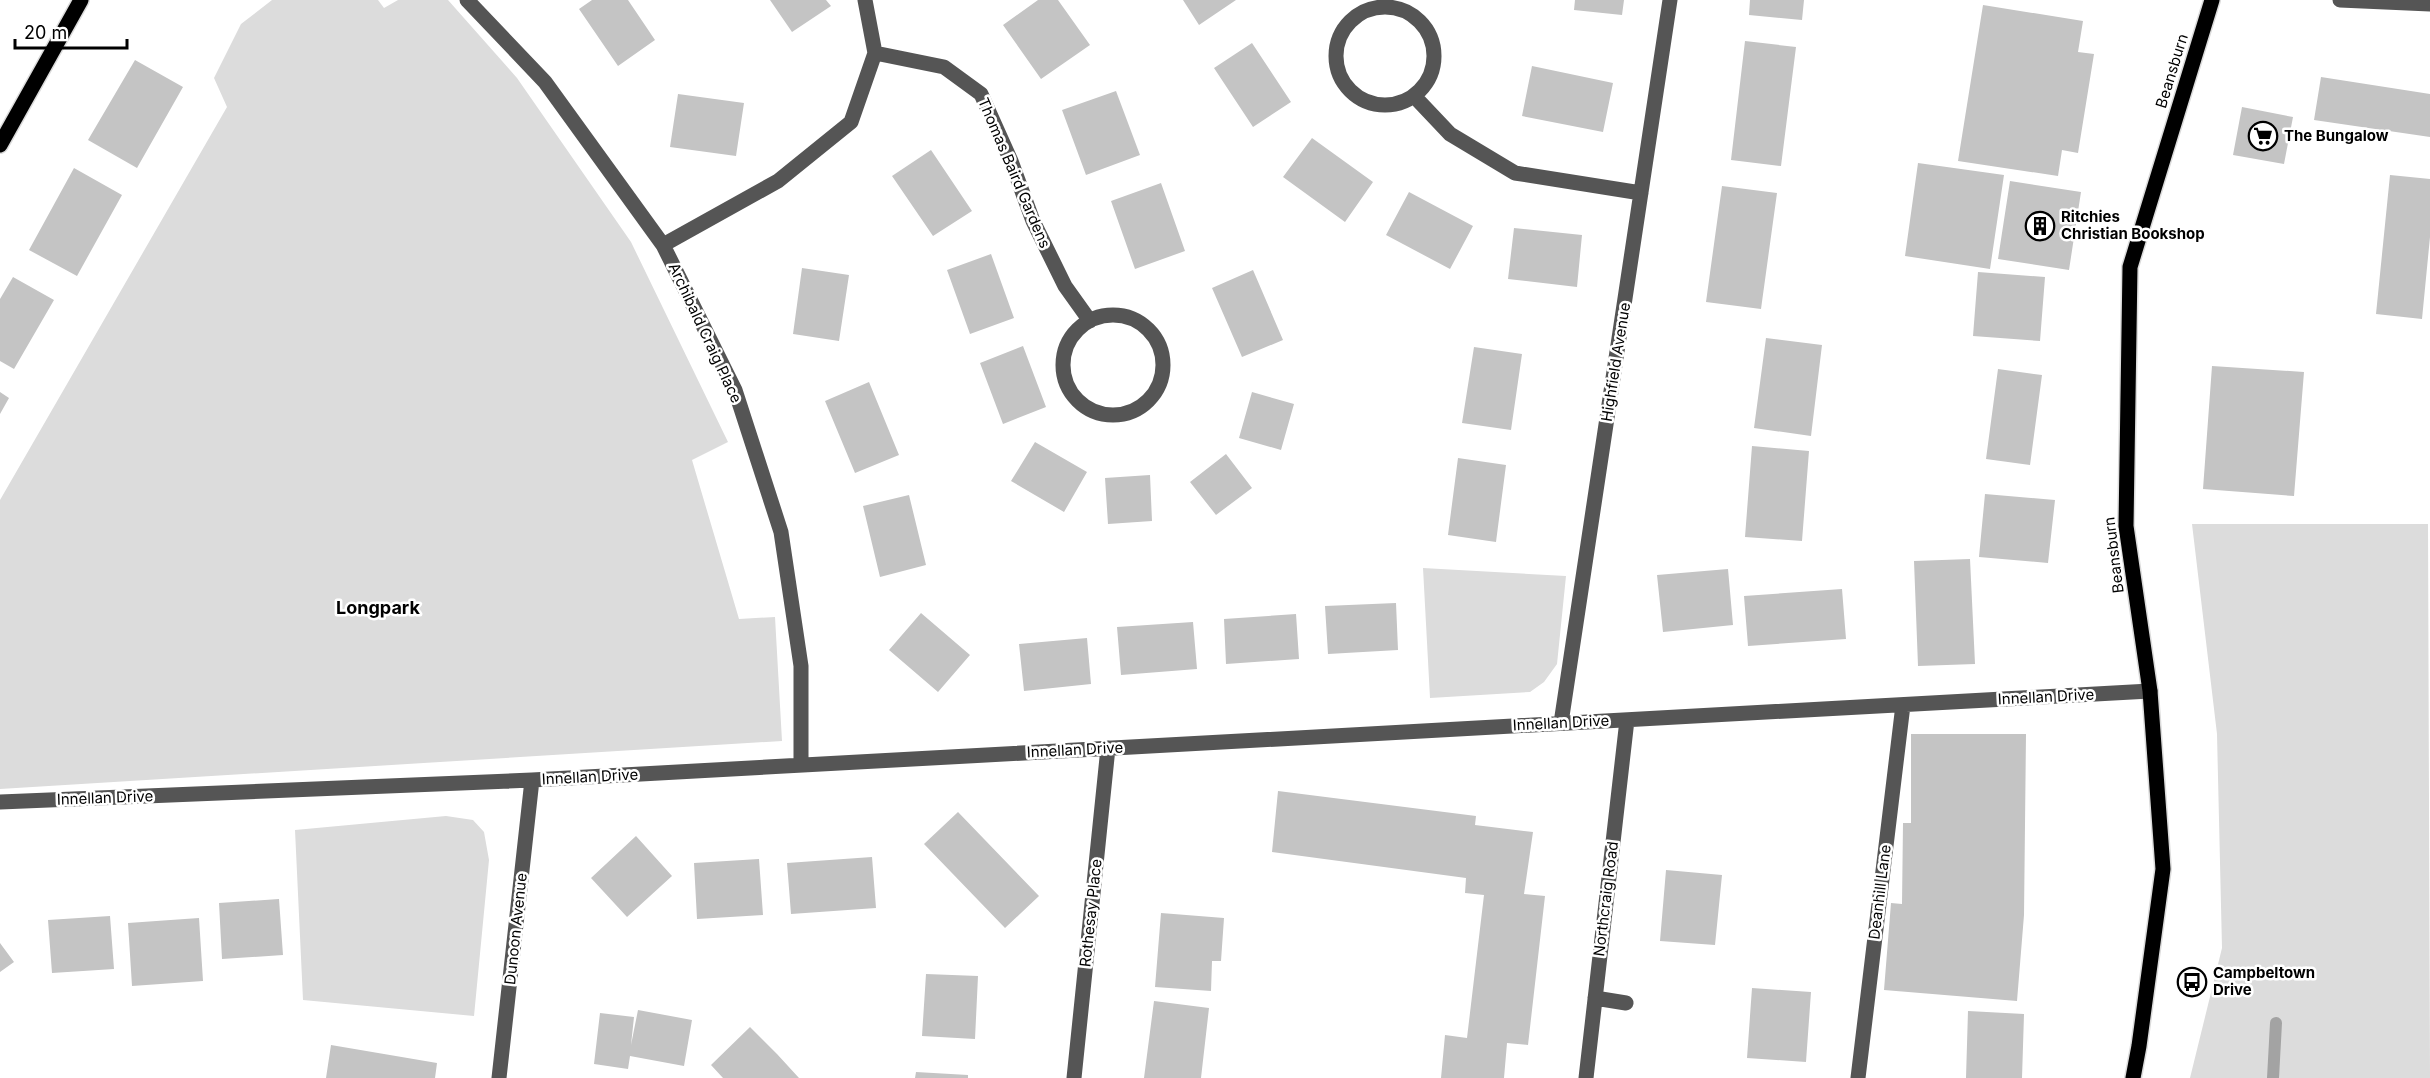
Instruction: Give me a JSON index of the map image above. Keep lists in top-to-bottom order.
{
  "streets": {
    "main road": ["Beansburn"],
    "street": [
      "Thomas Baird Gardens",
      "Archibald Craig Place",
      "Highfield Avenue",
      "Innellan Drive",
      "Deanhill Lane",
      "Northcraig Road",
      "Rothesay Place",
      "Dunoon Avenue"
    ]
  },
  "crossings": [
    ["Beansburn", "Innellan Drive"],
    ["Archibald Craig Place", "Innellan Drive"],
    ["Highfield Avenue", "Innellan Drive"],
    ["Innellan Drive", "Deanhill Lane"],
    ["Innellan Drive", "Northcraig Road"],
    ["Innellan Drive", "Rothesay Place"],
    ["Innellan Drive", "Dunoon Avenue"]
  ],
  "districts": ["Longpark"],
  "places": {
    "supermarket": ["The Bungalow"],
    "building": ["Ritchies Christian Bookshop"],
    "bus stop": ["Campbeltown Drive"]
  },
  "scale_bar": "20 m"
}
